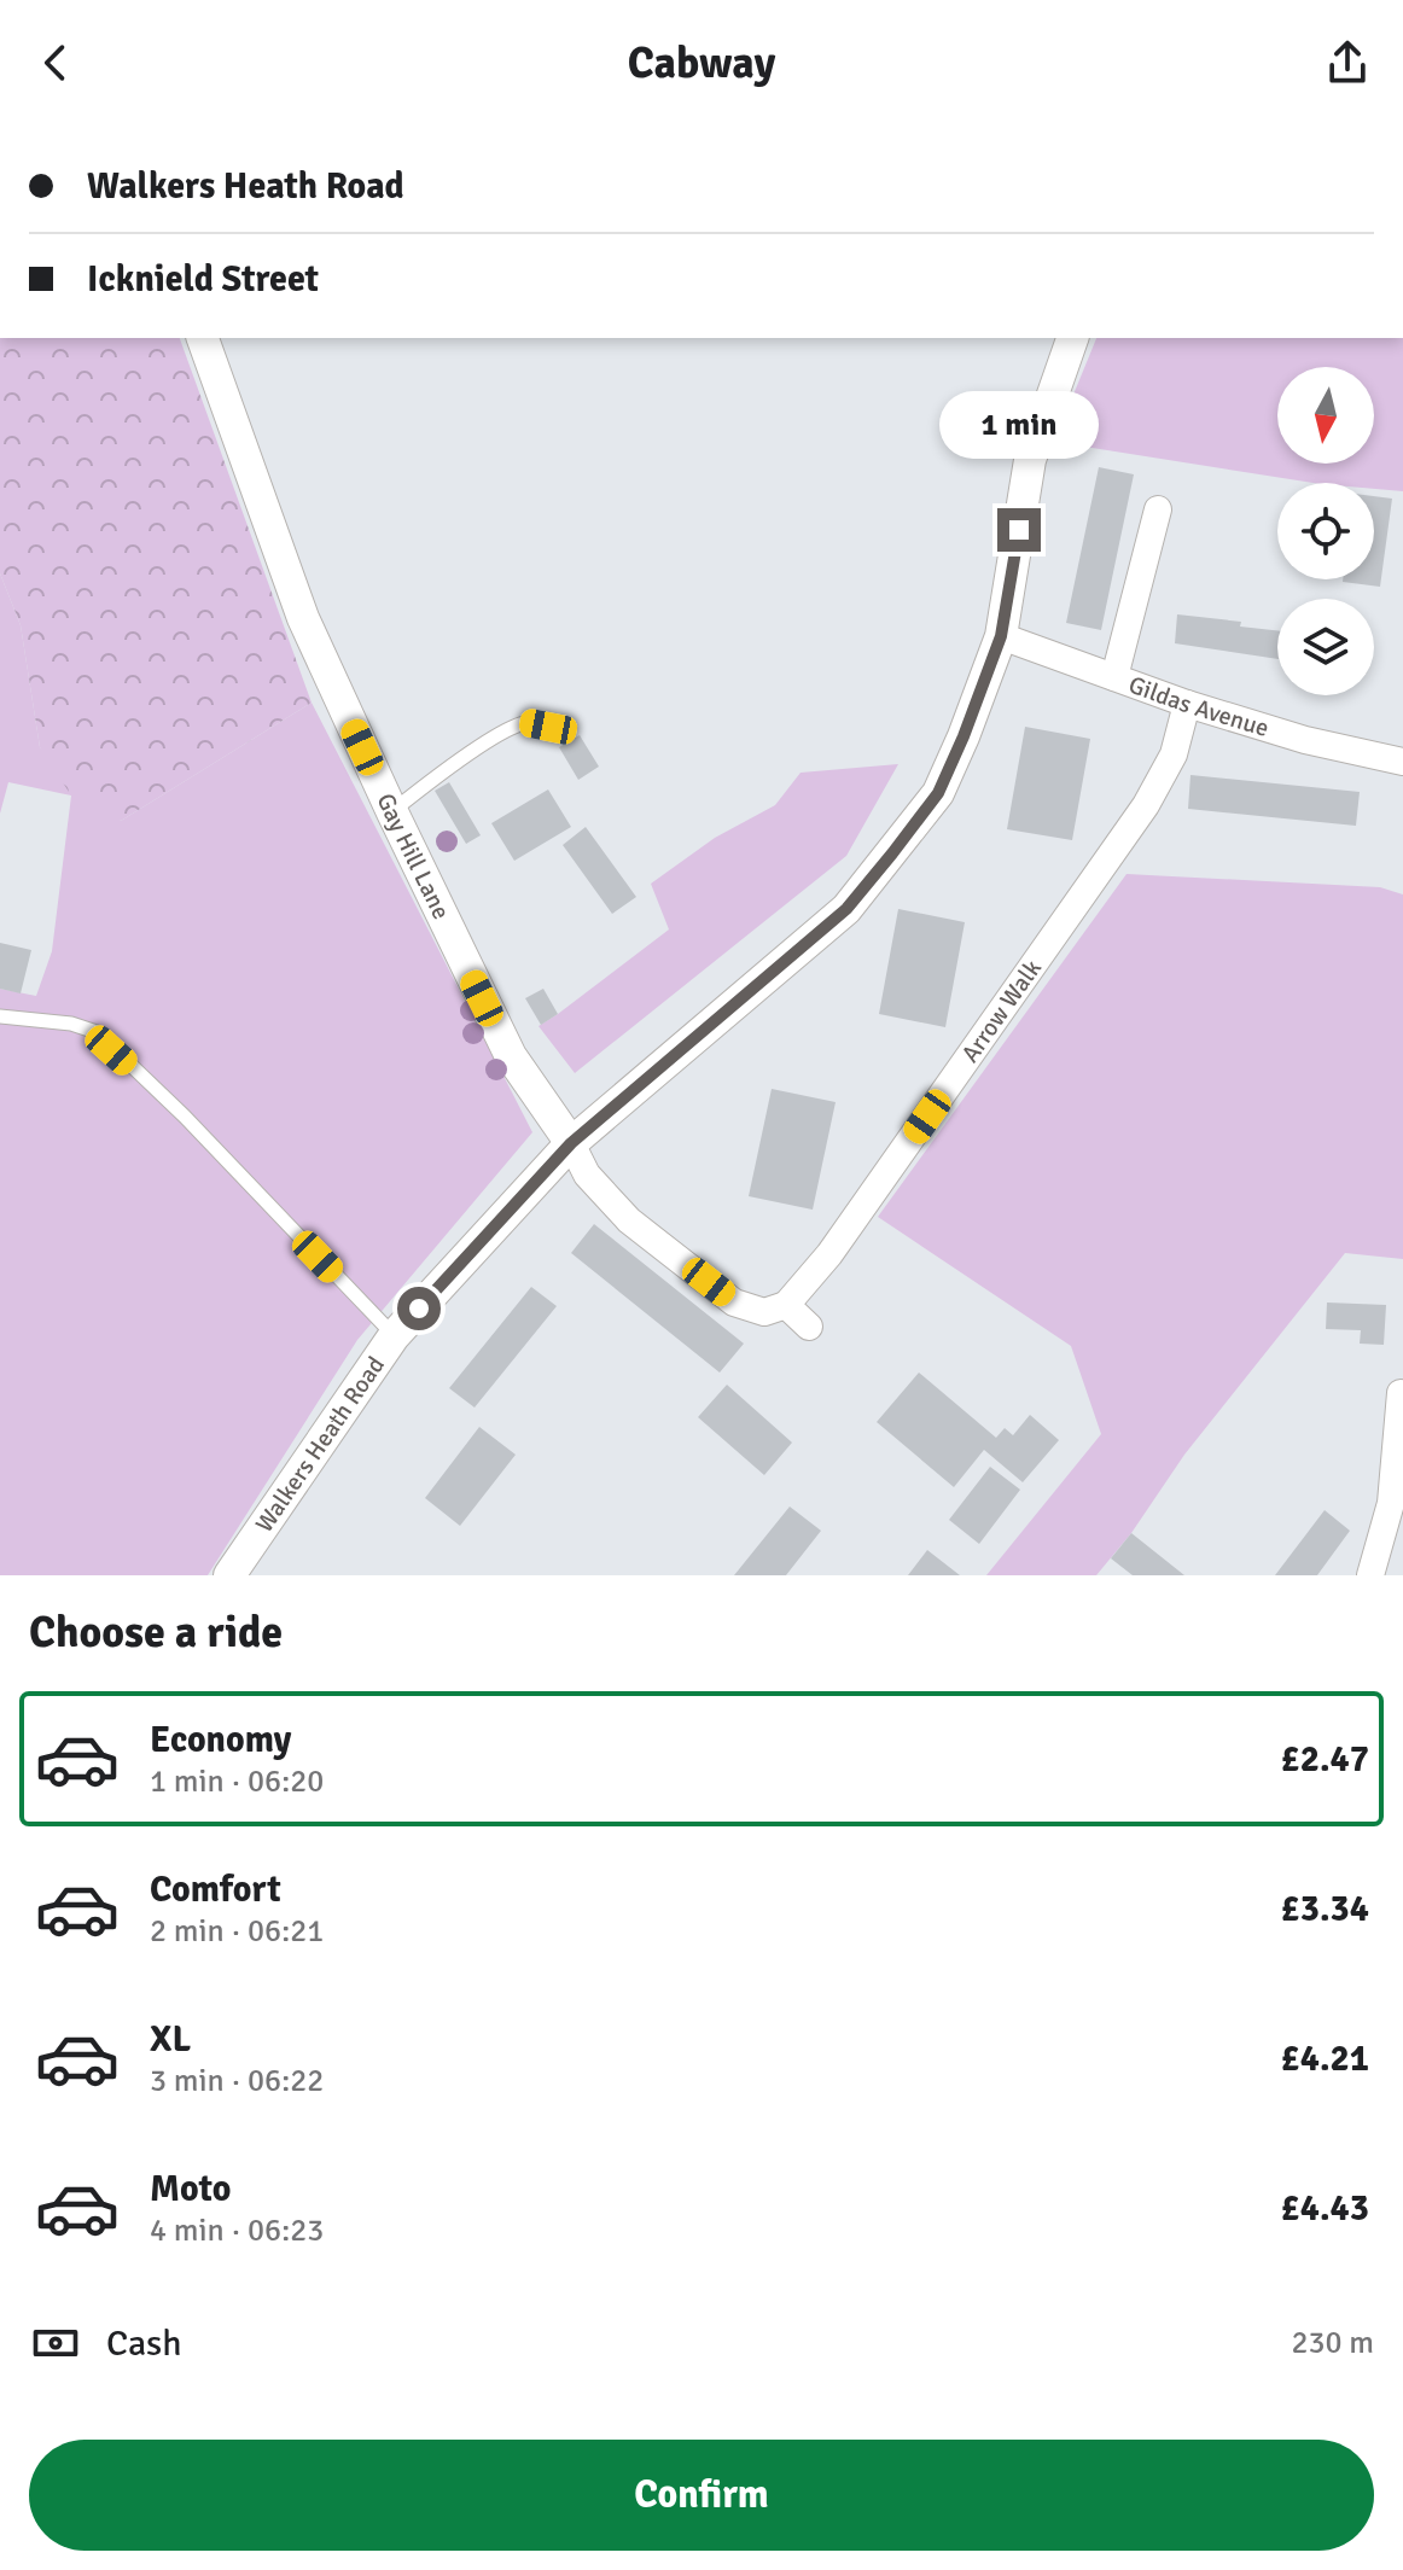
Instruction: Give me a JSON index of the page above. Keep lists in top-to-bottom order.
{
  "streets": {
    "street": [
      "Gildas Avenue",
      "Gay Hill Lane",
      "Arrow Walk",
      "Walkers Heath Road"
    ]
  },
  "crossings": [
    ["Gildas Avenue", "Arrow Walk"],
    ["Gildas Avenue", "Walkers Heath Road"],
    ["Gay Hill Lane", "Walkers Heath Road"]
  ],
  "north": "bottom",
  "page": {
    "header": "Cabway",
    "banner": ["Walkers Heath Road", "Icknield Street"],
    "bubble": "1 min",
    "heading": "Choose a ride",
    "list": [
      {
        "name": "Economy",
        "note": "1 min · 06:20",
        "value": "£2.47"
      },
      {
        "name": "Comfort",
        "note": "2 min · 06:21",
        "value": "£3.34"
      },
      {
        "name": "XL",
        "note": "3 min · 06:22",
        "value": "£4.21"
      },
      {
        "name": "Moto",
        "note": "4 min · 06:23",
        "value": "£4.43"
      }
    ],
    "pay": ["Cash", "230 m"],
    "buttons": "Confirm"
  }
}
